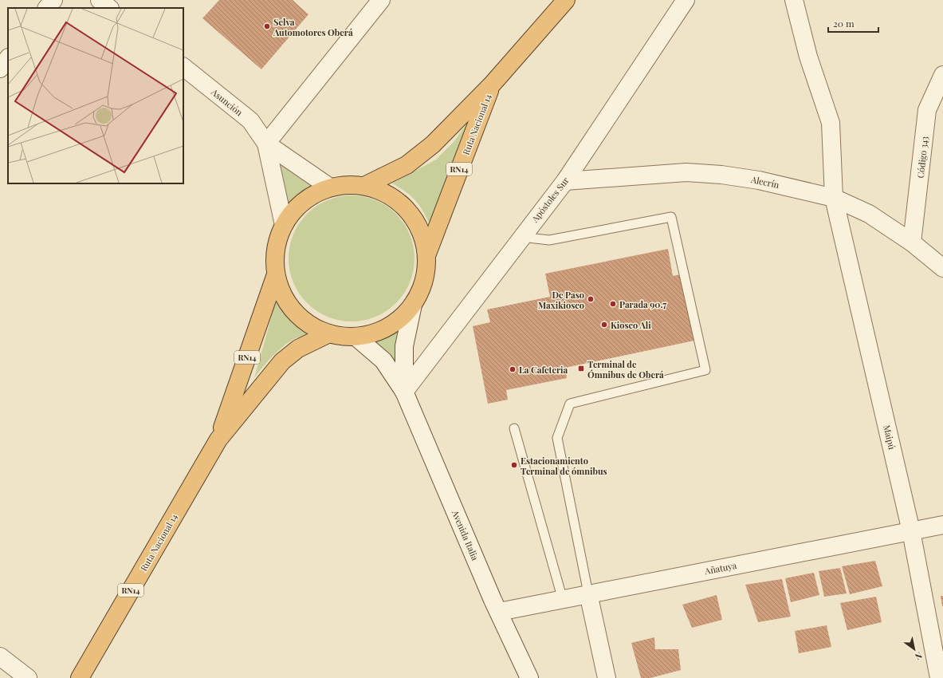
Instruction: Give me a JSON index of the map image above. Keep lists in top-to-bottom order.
{
  "streets": {
    "highway": ["Ruta Nacional 14", "RN14"],
    "street": [
      "Asunción",
      "Código 343",
      "Alecrín",
      "Apóstoles Sur",
      "Maipú",
      "Avenida Italia",
      "Añatuya"
    ]
  },
  "crossings": [
    ["Asunción", "Ruta Nacional 14"],
    ["Ruta Nacional 14", "Avenida Italia"],
    ["Código 343", "Alecrín"],
    ["Alecrín", "Apóstoles Sur"],
    ["Alecrín", "Maipú"],
    ["Apóstoles Sur", "Avenida Italia"],
    ["Maipú", "Añatuya"],
    ["Avenida Italia", "Añatuya"]
  ],
  "places": {
    "other": [
      "Selva Automotores Oberá",
      "De Paso Maxikiosco",
      "Parada 90.7",
      "Kiosco Ali",
      "La Cafeteria",
      "Estacionamiento Terminal de ómnibus"
    ],
    "transit": ["Terminal de Ómnibus de Oberá"]
  },
  "scale_bar": "20 m",
  "north": "bottom right"
}
